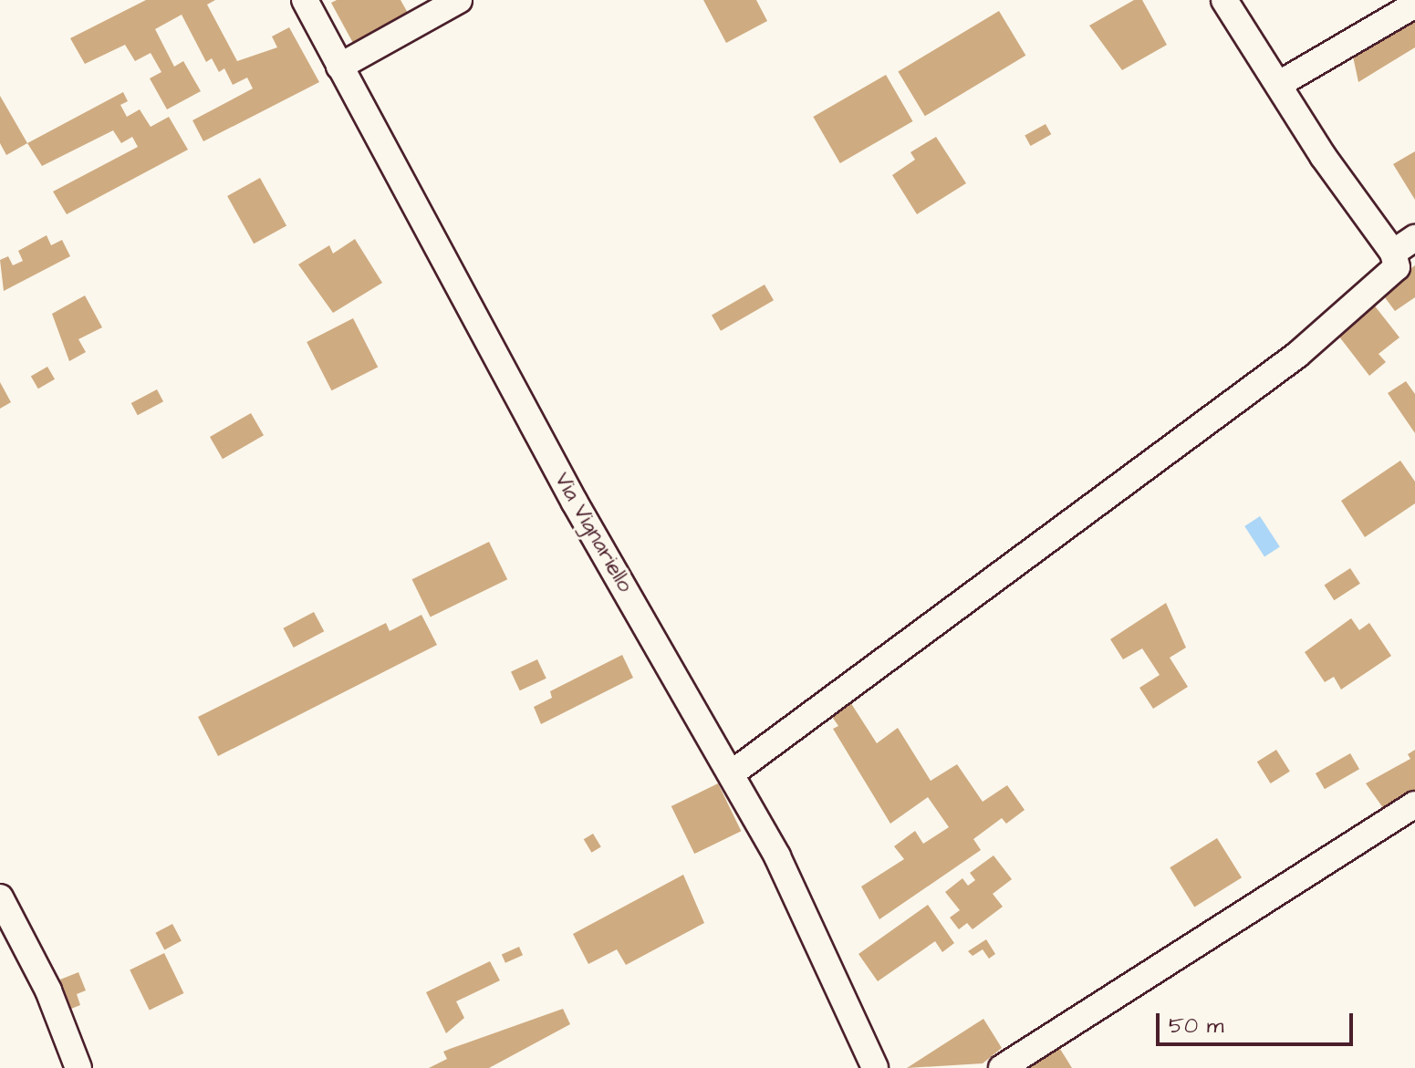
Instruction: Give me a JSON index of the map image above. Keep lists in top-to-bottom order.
{
  "streets": {
    "street": ["Via Vignariello"]
  },
  "scale_bar": "50 m"
}
